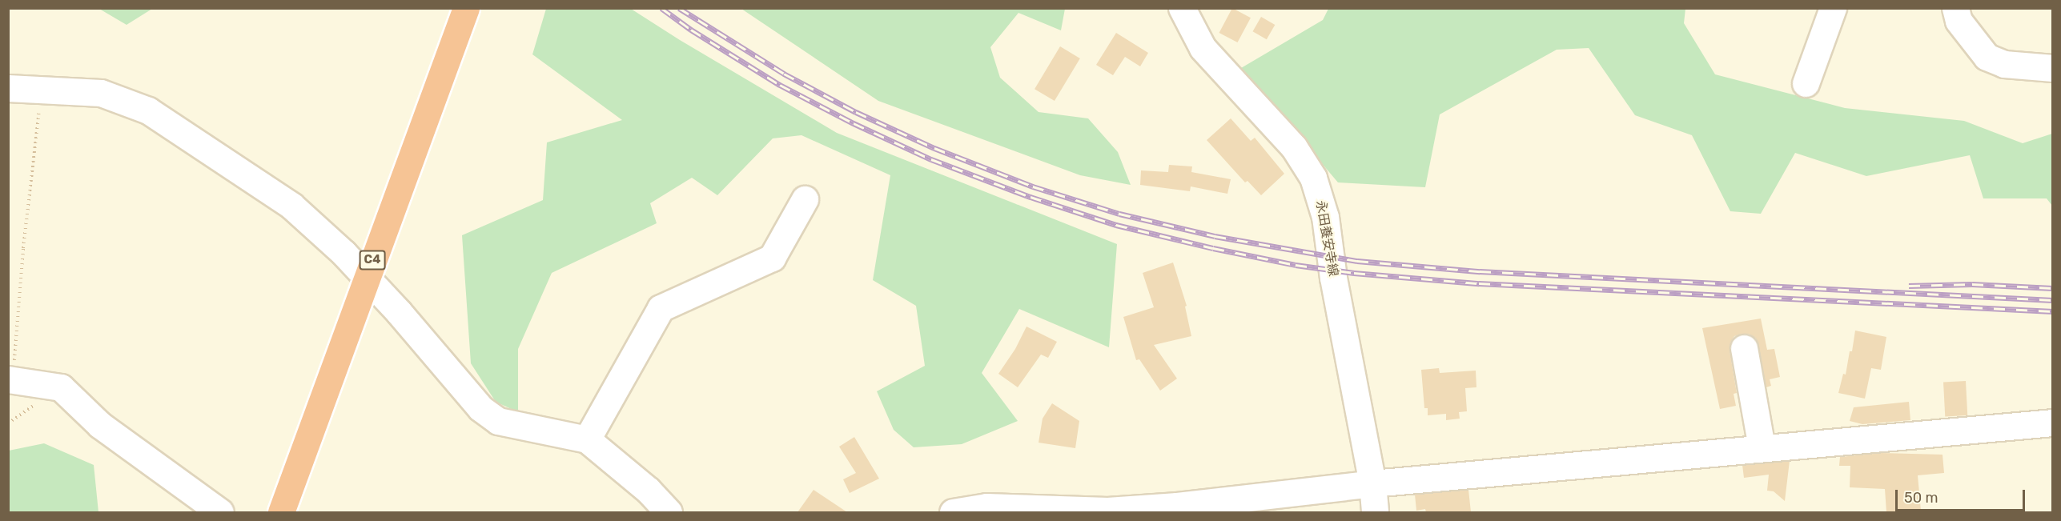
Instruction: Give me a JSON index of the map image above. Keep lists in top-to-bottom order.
{
  "streets": {
    "highway": ["C4"],
    "street": ["永田養安寺線"]
  },
  "scale_bar": "50 m"
}
